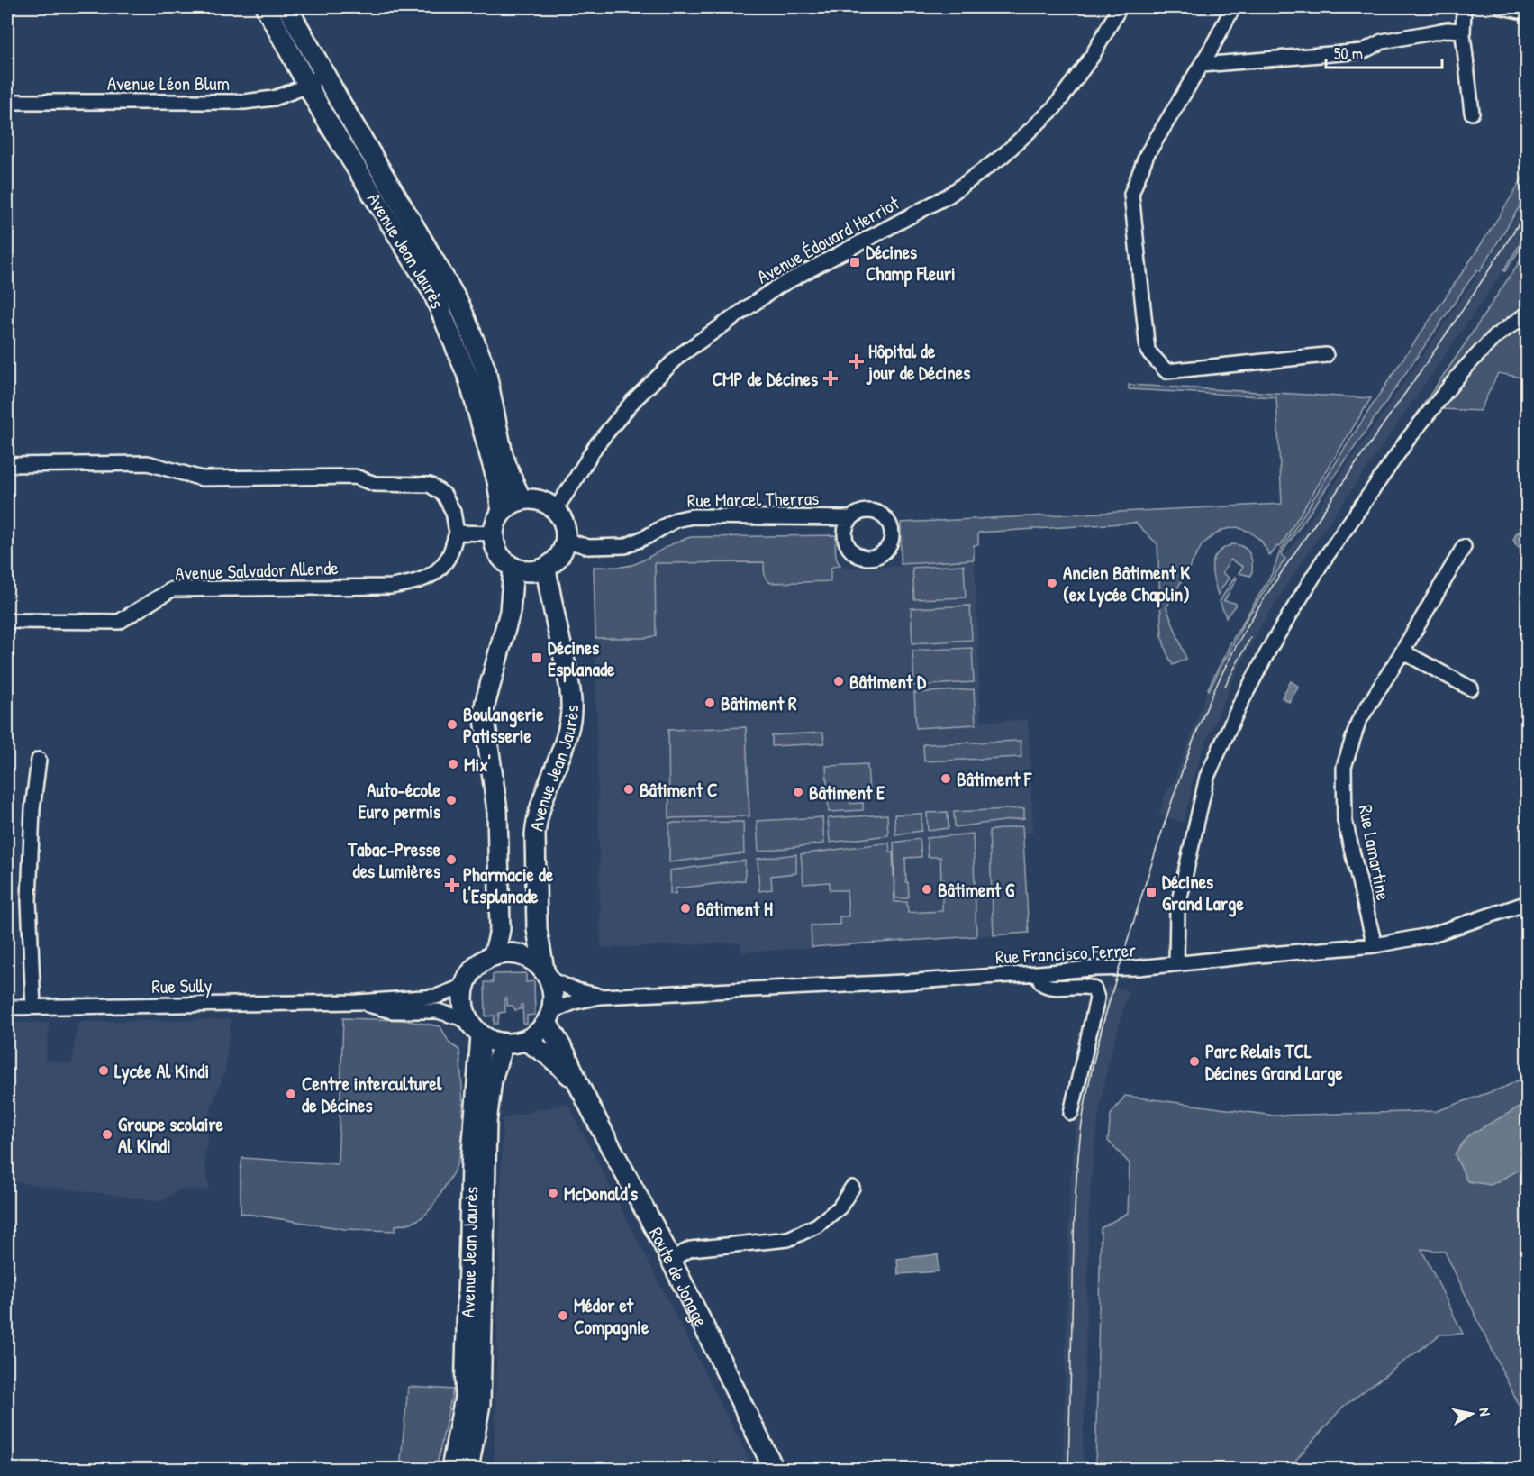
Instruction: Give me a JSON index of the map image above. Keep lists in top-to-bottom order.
{
  "streets": {
    "main road": ["Avenue Jean Jaurès", "Route de Jonage"],
    "street": [
      "Avenue Léon Blum",
      "Avenue Édouard Herriot",
      "Rue Marcel Therras",
      "Avenue Salvador Allende",
      "Rue Lamartine",
      "Rue Francisco Ferrer",
      "Rue Sully"
    ]
  },
  "crossings": [
    ["Avenue Léon Blum", "Avenue Jean Jaurès"],
    ["Avenue Édouard Herriot", "Avenue Jean Jaurès"],
    ["Avenue Édouard Herriot", "Rue Marcel Therras"],
    ["Avenue Jean Jaurès", "Rue Marcel Therras"],
    ["Avenue Jean Jaurès", "Rue Francisco Ferrer"],
    ["Avenue Jean Jaurès", "Rue Sully"],
    ["Avenue Jean Jaurès", "Route de Jonage"],
    ["Rue Lamartine", "Rue Francisco Ferrer"],
    ["Rue Francisco Ferrer", "Rue Sully"],
    ["Rue Francisco Ferrer", "Route de Jonage"],
    ["Rue Sully", "Route de Jonage"]
  ],
  "places": {
    "transit": ["Décines Champ Fleuri", "Décines Esplanade", "Décines Grand Large"],
    "health": ["Hôpital de jour de Décines", "CMP de Décines", "Pharmacie de l'Esplanade"],
    "other": [
      "Ancien Bâtiment K (ex Lycée Chaplin)",
      "Bâtiment D",
      "Bâtiment R",
      "Boulangerie Patisserie",
      "Mix'",
      "Bâtiment F",
      "Bâtiment C",
      "Bâtiment E",
      "Auto-école Euro permis",
      "Tabac-Presse des Lumières",
      "Bâtiment G",
      "Bâtiment H",
      "Parc Relais TCL Décines Grand Large",
      "Lycée Al Kindi",
      "Centre interculturel de Décines",
      "Groupe scolaire Al Kindi",
      "McDonald's",
      "Médor et Compagnie"
    ]
  },
  "scale_bar": "50 m",
  "north": "right"
}
